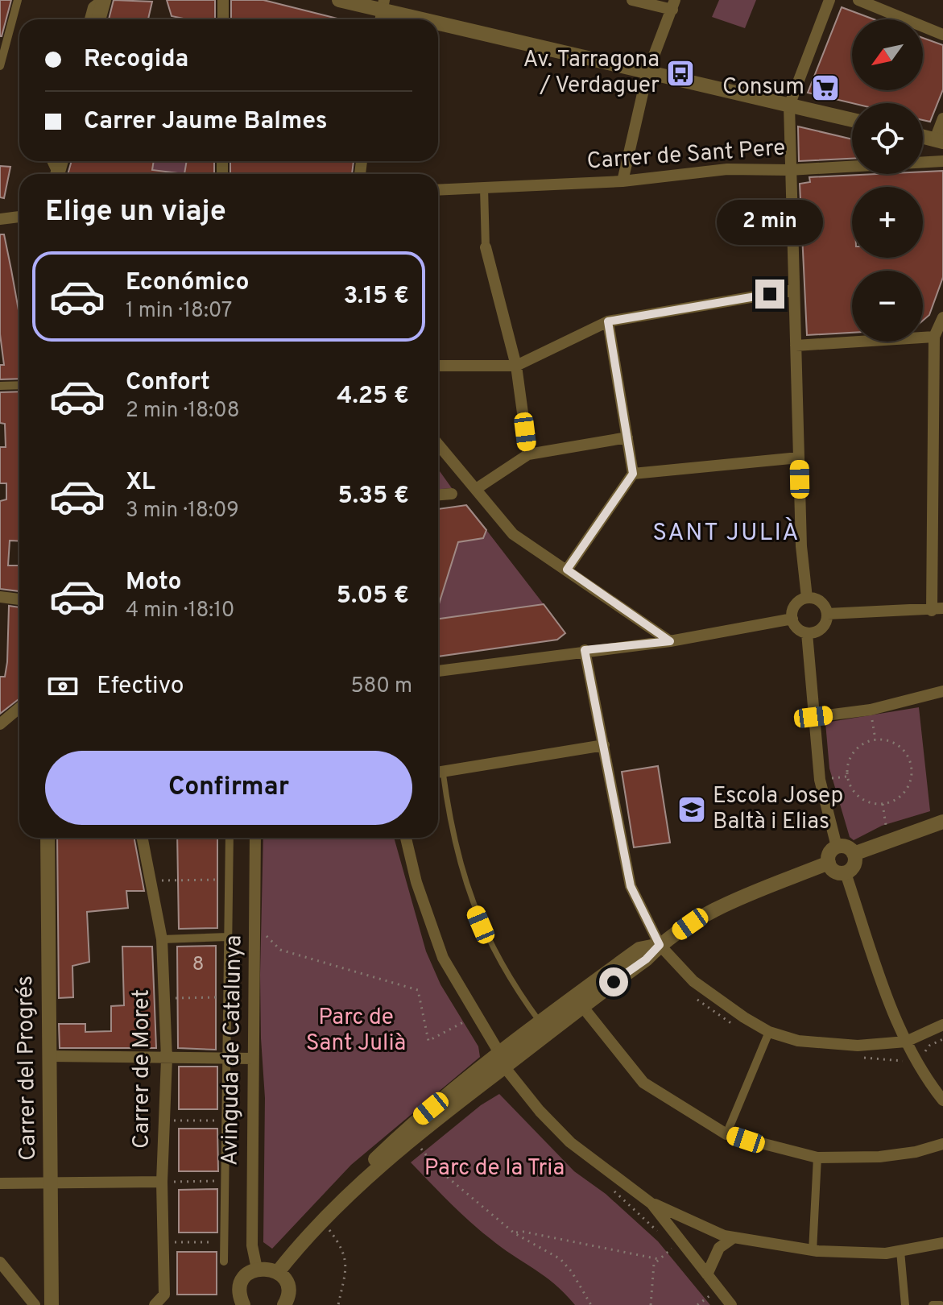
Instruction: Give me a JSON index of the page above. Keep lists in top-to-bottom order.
{
  "streets": {
    "street": [
      "Carrer de Sant Pere",
      "Avinguda de Catalunya",
      "Carrer del Progrés",
      "Carrer de Moret"
    ]
  },
  "districts": ["SANT JULIÀ"],
  "parks": ["Parc de Sant Julià", "Parc de la Tria"],
  "places": {
    "bus stop": ["Av. Tarragona / Verdaguer"],
    "supermarket": ["Consum"],
    "school or university": ["Escola Josep Baltà i Elias"]
  },
  "house_numbers": ["8"],
  "north": "bottom left",
  "page": {
    "map_buttons": ["+", "−"],
    "banner": ["Recogida", "Carrer Jaume Balmes"],
    "heading": "Elige un viaje",
    "bubble": "2 min",
    "list": [
      {
        "name": "Económico",
        "note": "1 min · 18:07",
        "value": "3.15 €"
      },
      {
        "name": "Confort",
        "note": "2 min · 18:08",
        "value": "4.25 €"
      },
      {
        "name": "XL",
        "note": "3 min · 18:09",
        "value": "5.35 €"
      },
      {
        "name": "Moto",
        "note": "4 min · 18:10",
        "value": "5.05 €"
      }
    ],
    "pay": ["Efectivo", "580 m"],
    "buttons": "Confirmar"
  }
}
